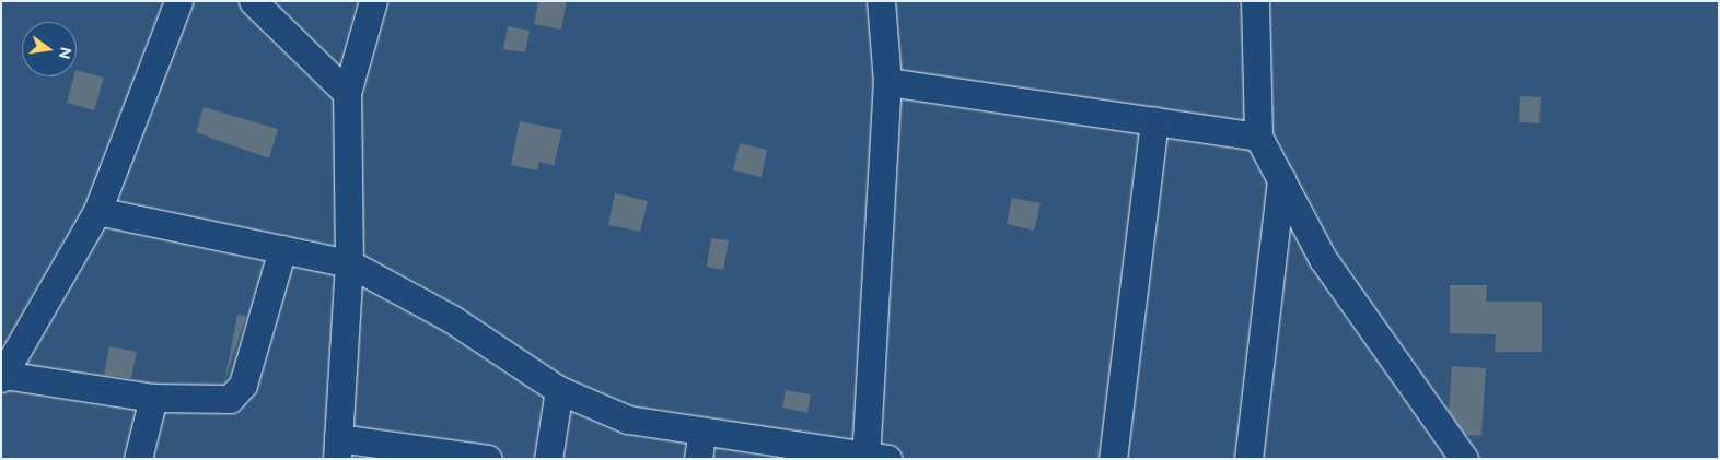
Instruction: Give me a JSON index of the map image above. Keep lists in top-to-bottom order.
{
  "north": "right"
}
